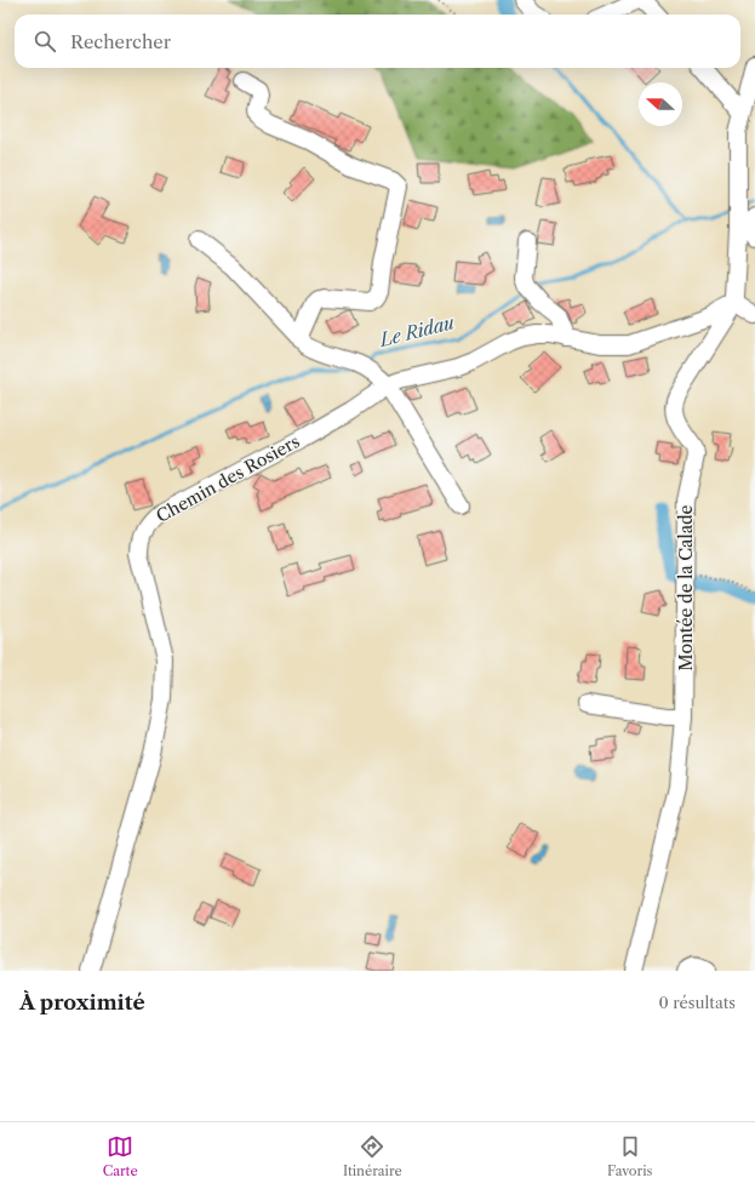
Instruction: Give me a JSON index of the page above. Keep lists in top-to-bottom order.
{
  "streets": {
    "street": ["Chemin des Rosiers", "Montée de la Calade"]
  },
  "crossings": [
    ["Chemin des Rosiers", "Montée de la Calade"]
  ],
  "water": ["Le Ridau"],
  "north": "left",
  "page": {
    "search": "Rechercher",
    "heading": ["À proximité", "0 résultats"],
    "nav": ["Carte", "Itinéraire", "Favoris"]
  }
}
